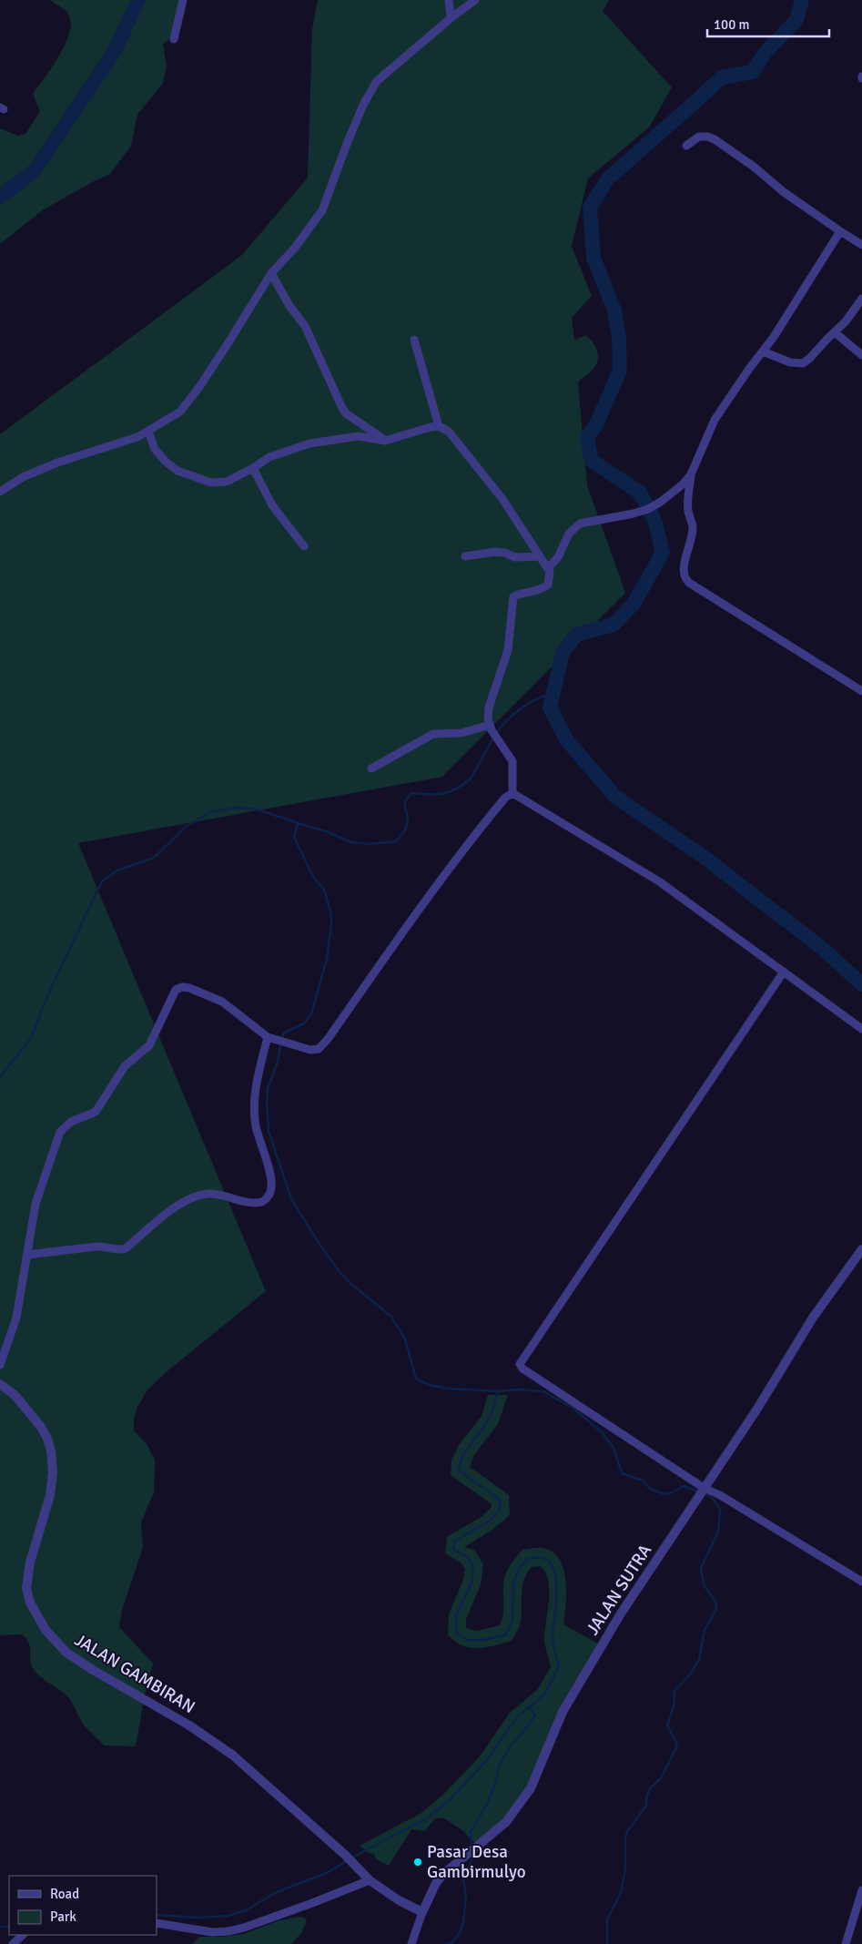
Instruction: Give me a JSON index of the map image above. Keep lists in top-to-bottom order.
{
  "streets": {
    "street": ["JALAN SUTRA", "JALAN GAMBIRAN"]
  },
  "crossings": [
    ["JALAN SUTRA", "JALAN GAMBIRAN"]
  ],
  "places": ["Pasar Desa Gambirmulyo"],
  "legend": ["Road", "Park"],
  "scale_bar": "100 m"
}
